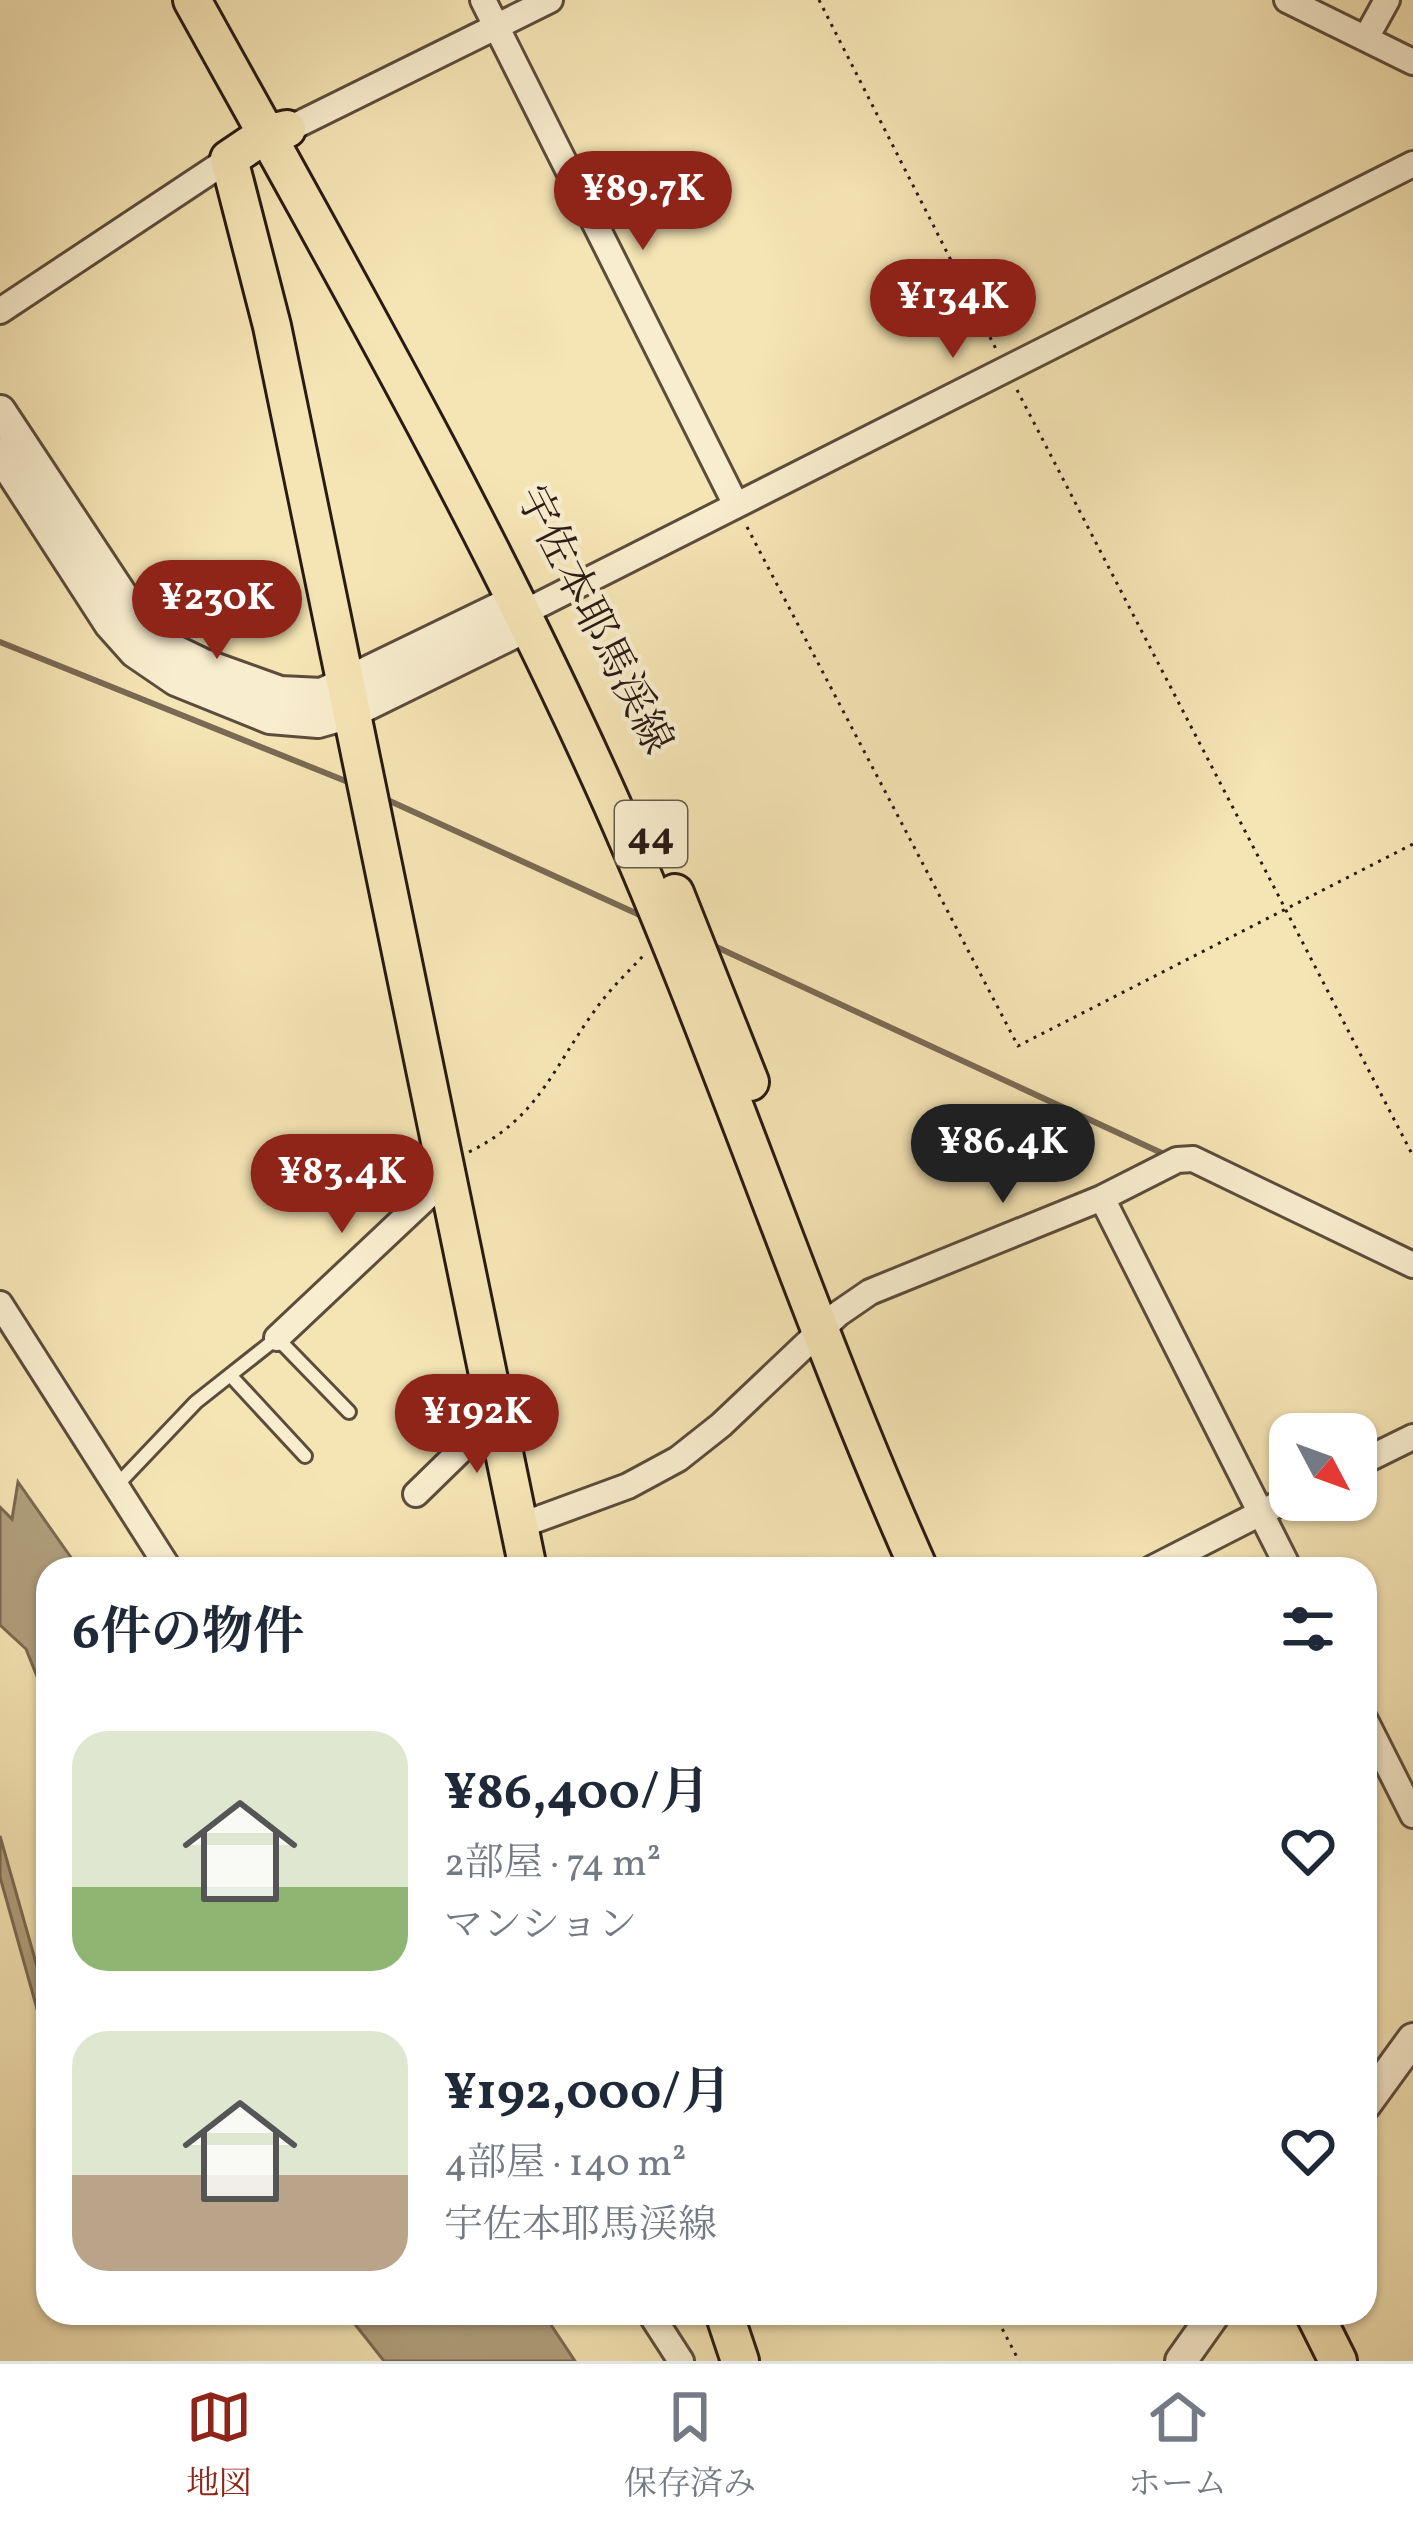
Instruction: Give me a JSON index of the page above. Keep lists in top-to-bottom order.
{
  "streets": {
    "main road": ["宇佐本耶馬渓線", "44"]
  },
  "north": "bottom right",
  "page": {
    "price": [
      "¥89.7K",
      "¥134K",
      "¥230K",
      "¥86.4K",
      "¥83.4K",
      "¥192K"
    ],
    "heading": "6件の物件",
    "list": [
      {
        "name": "¥86,400/月",
        "note": "2部屋 · 74 m² · マンション"
      },
      {
        "name": "¥192,000/月",
        "note": "4部屋 · 140 m² · 宇佐本耶馬渓線"
      }
    ],
    "tabs": ["地図", "保存済み", "ホーム"]
  }
}
